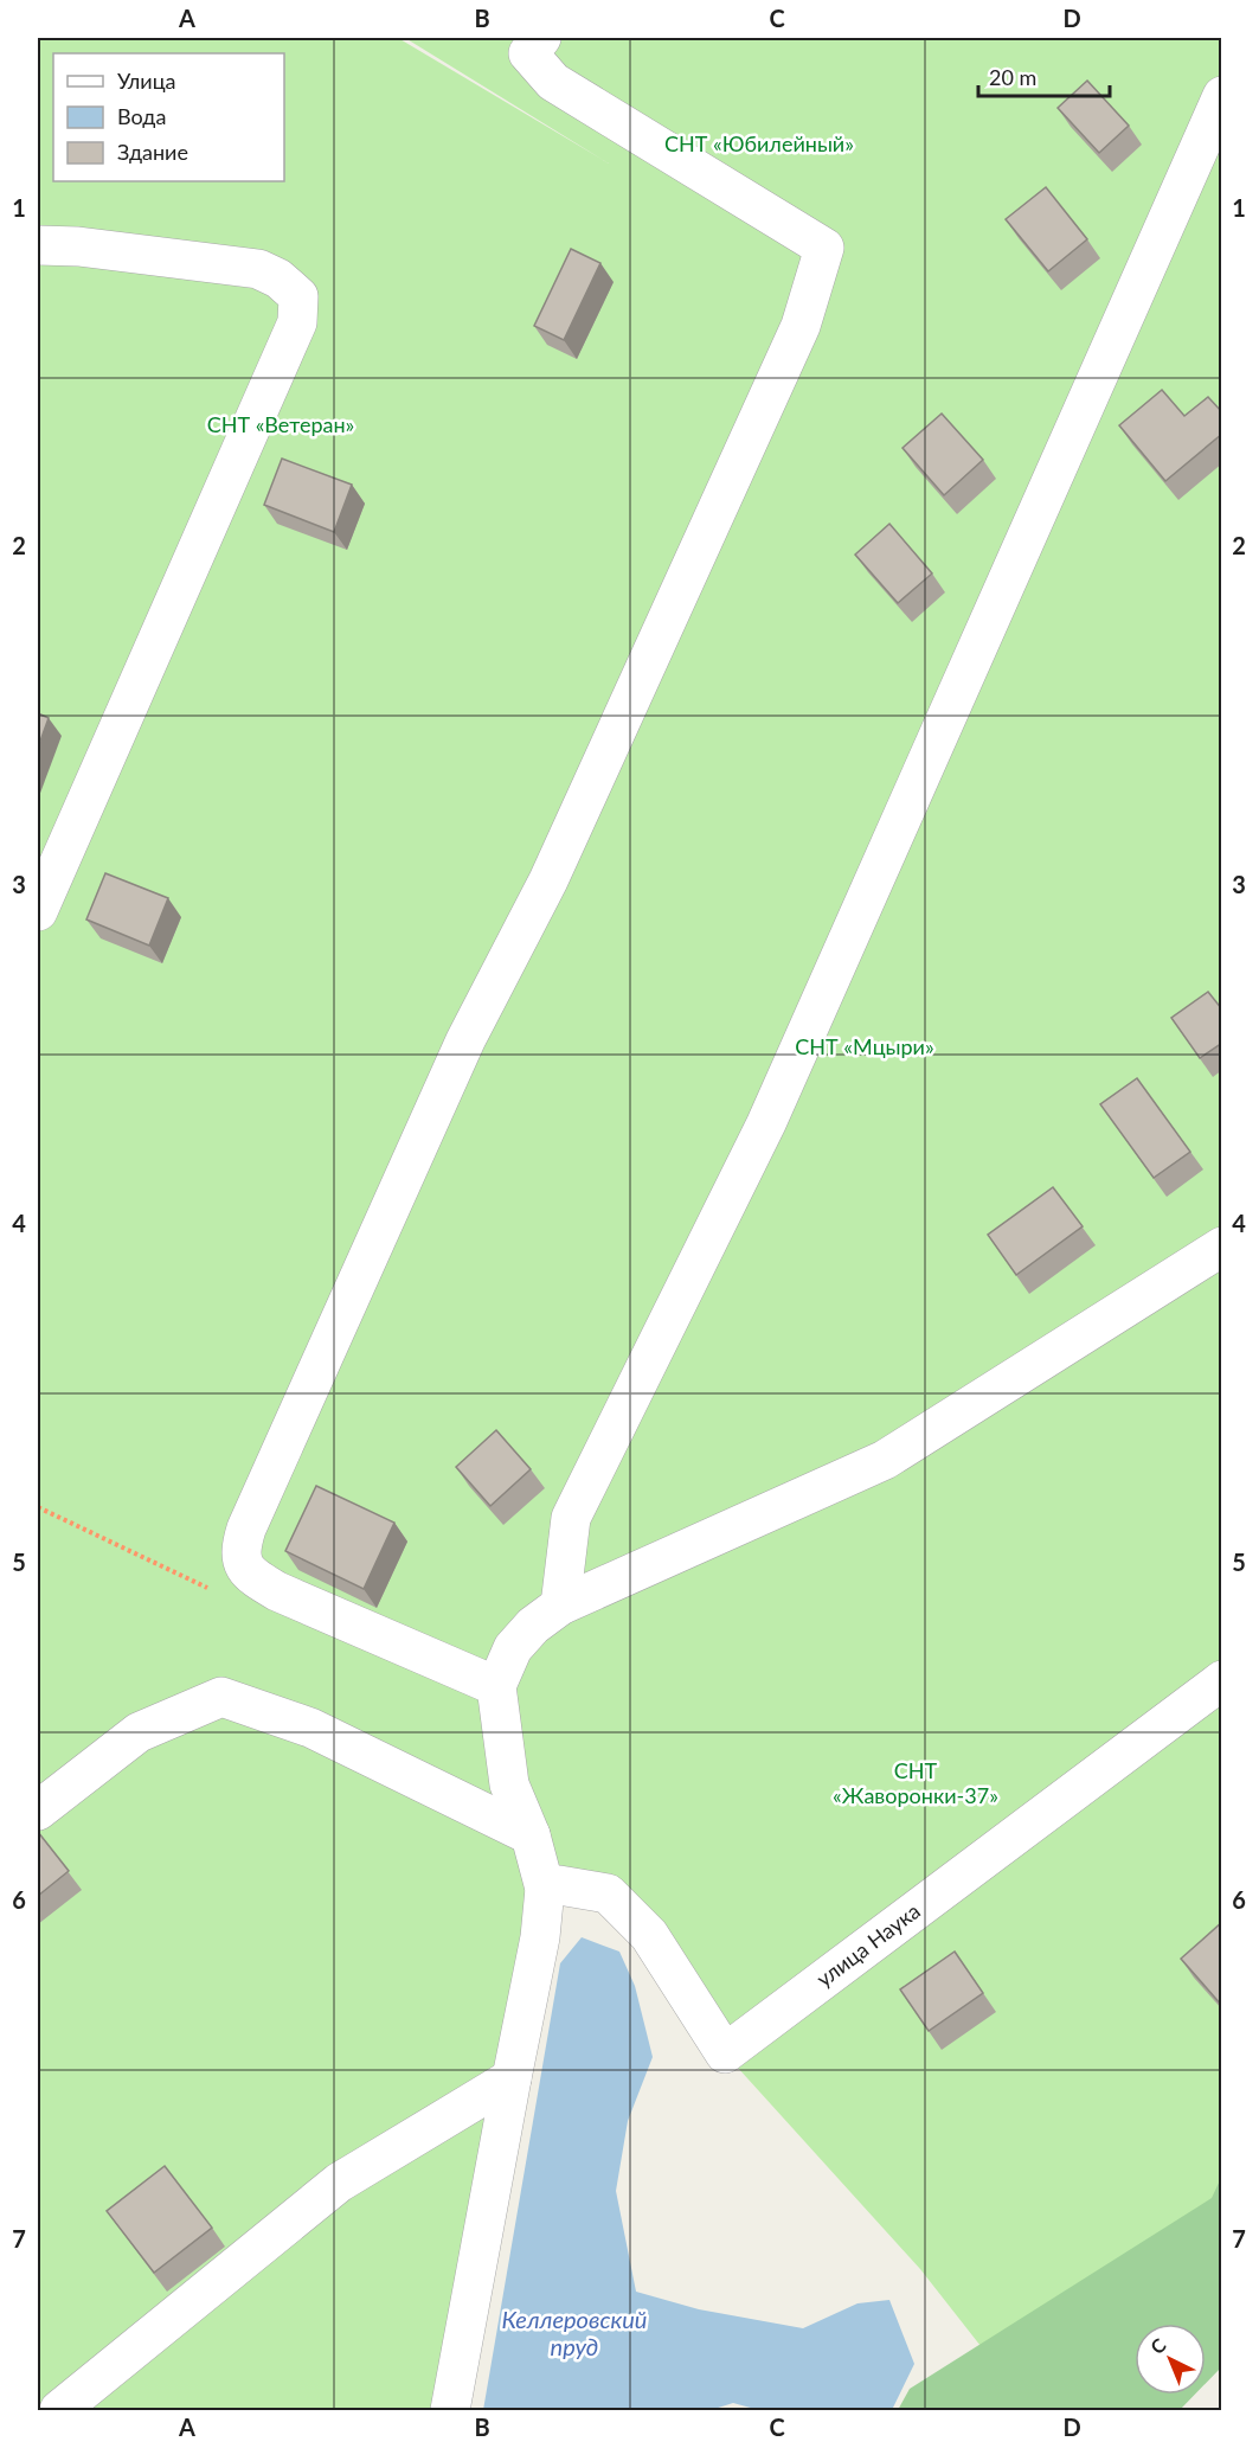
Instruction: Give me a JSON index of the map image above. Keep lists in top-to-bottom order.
{
  "streets": {
    "street": ["улица Наука"]
  },
  "water": ["Келлеровский пруд"],
  "parks": [
    "СНТ «Юбилейный»",
    "СНТ «Ветеран»",
    "СНТ «Мцыри»",
    "СНТ «Жаворонки-37»"
  ],
  "legend": ["Улица", "Вода", "Здание"],
  "scale_bar": "20 m",
  "north": "top left",
  "grid": {
    "columns": [
      "A",
      "B",
      "C",
      "D"
    ],
    "rows": [
      "1",
      "2",
      "3",
      "4",
      "5",
      "6",
      "7"
    ]
  }
}
